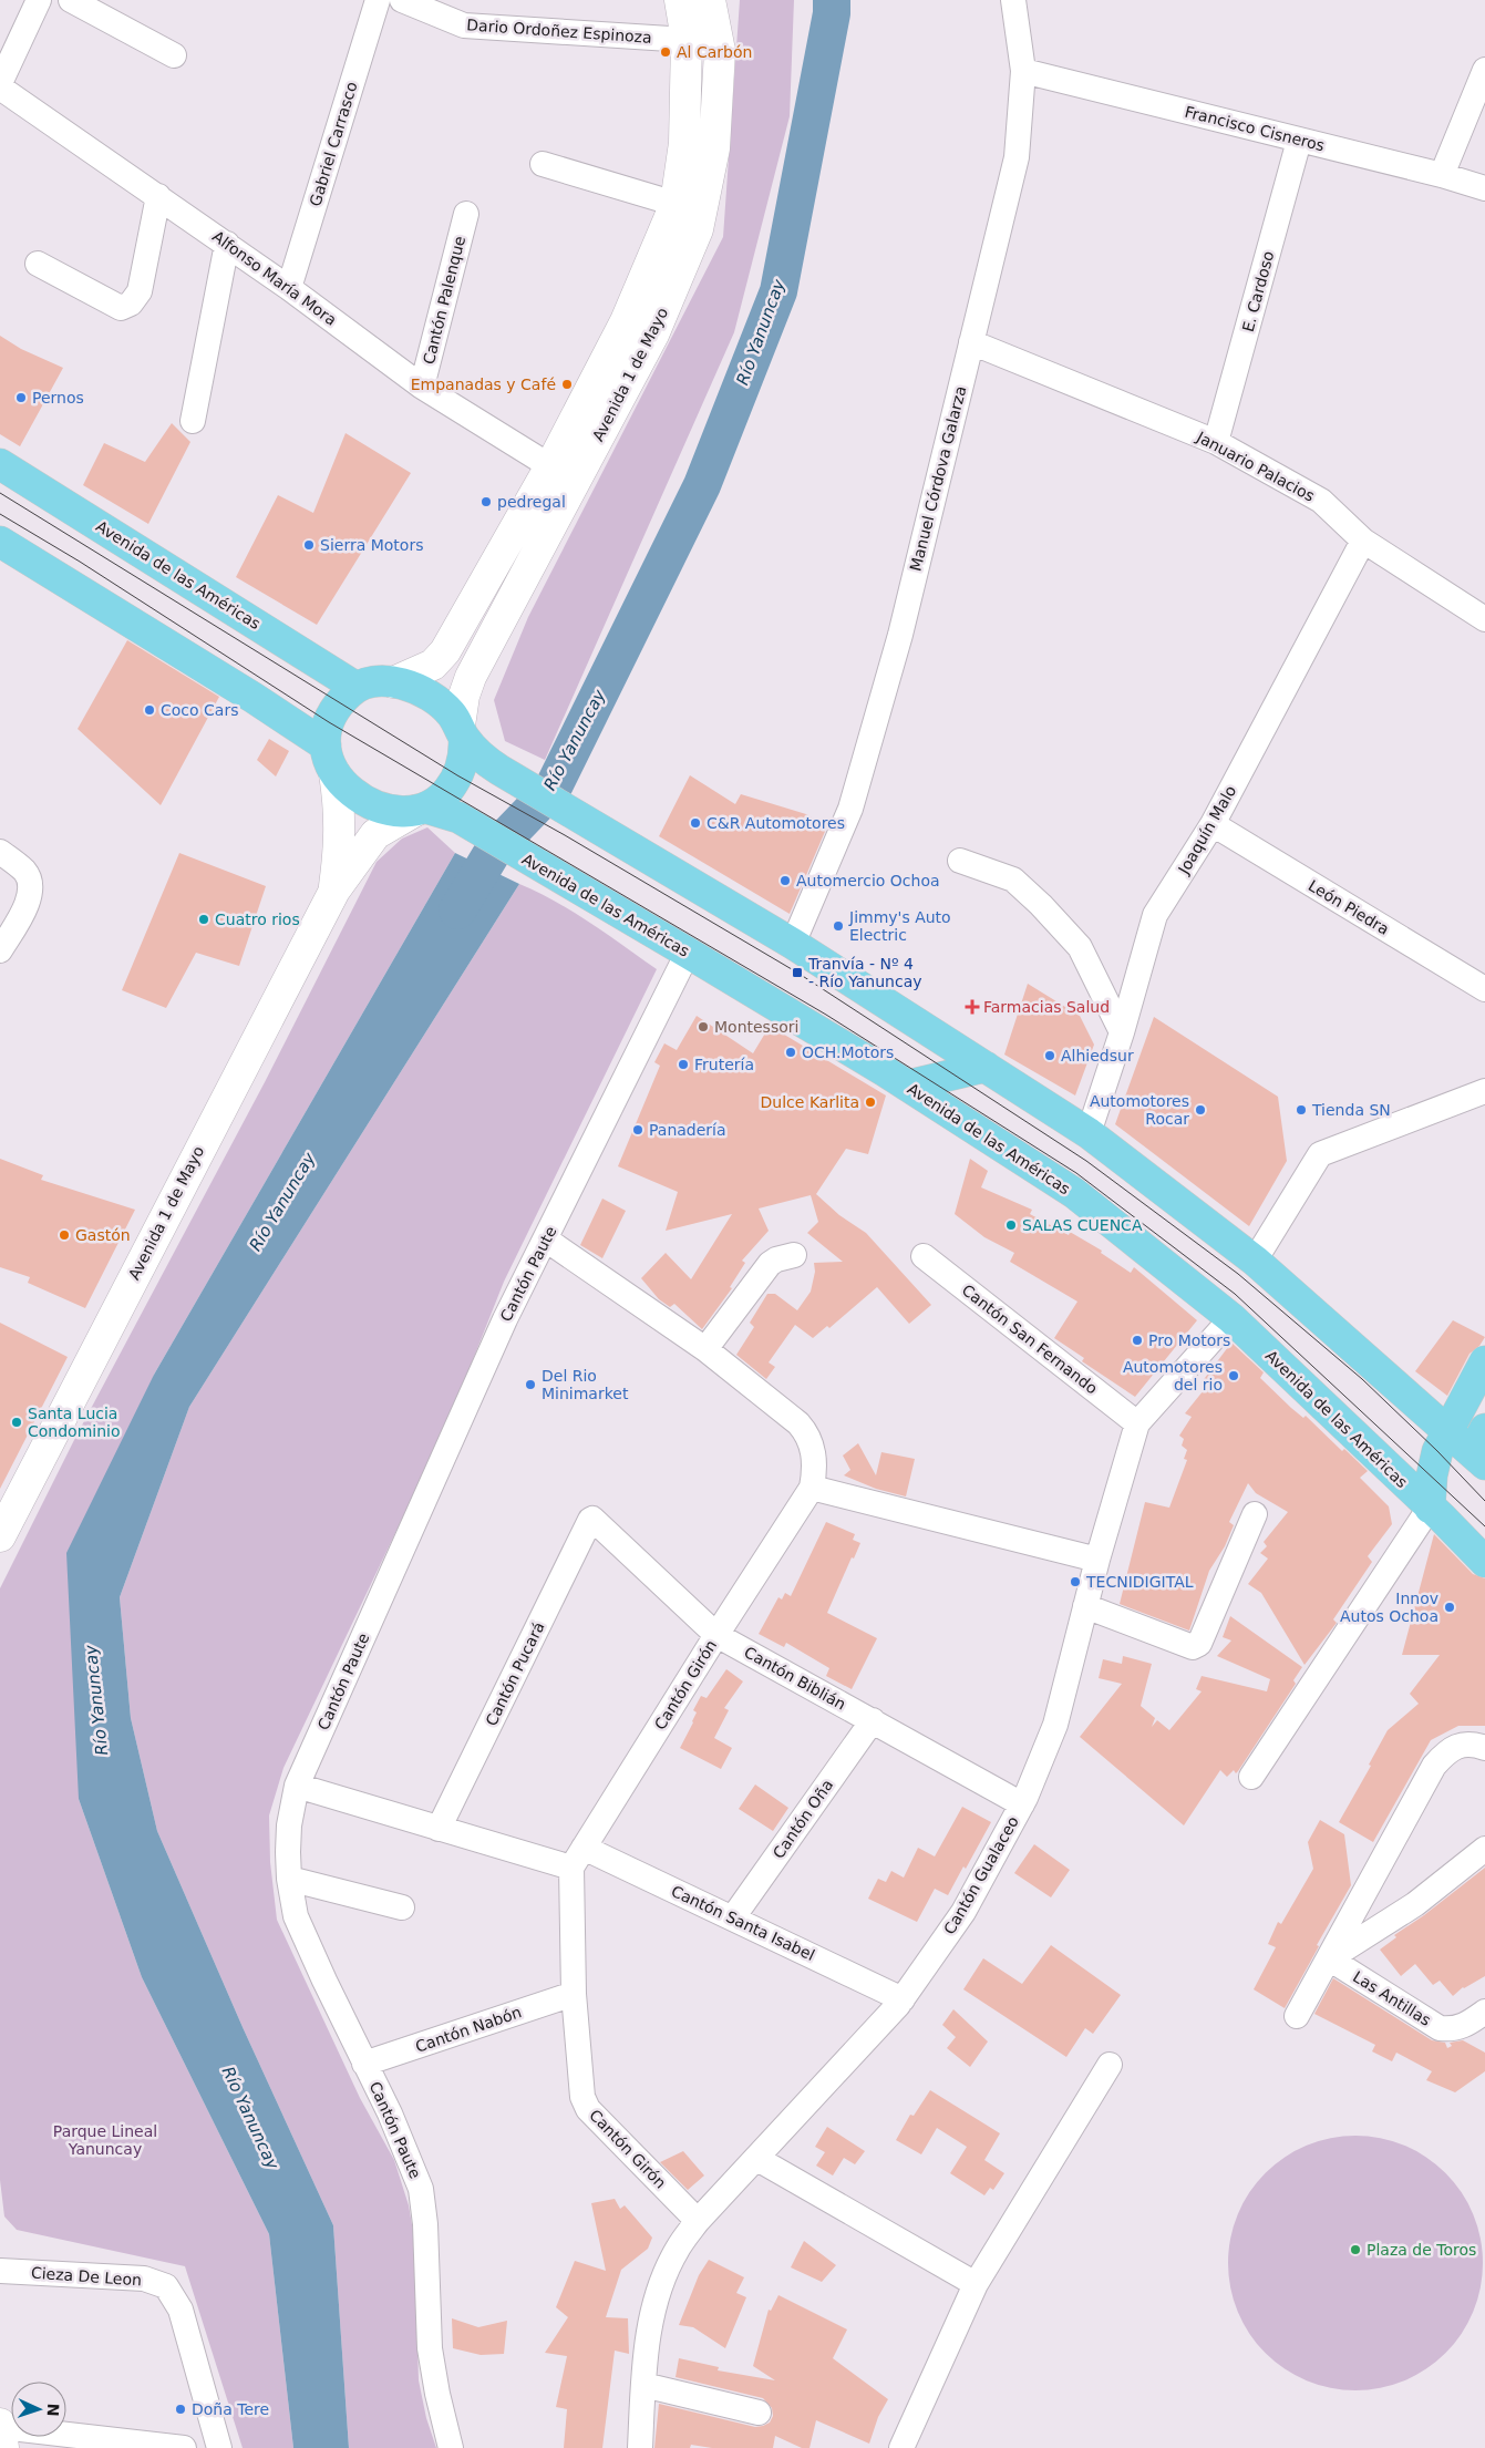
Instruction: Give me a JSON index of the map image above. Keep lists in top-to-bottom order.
{
  "streets": {
    "main road": ["Avenida 1 de Mayo", "Avenida de las Américas"],
    "street": [
      "Dario Ordoñez Espinoza",
      "Francisco Cisneros",
      "Gabriel Carrasco",
      "Alfonso María Mora",
      "E. Cardoso",
      "Cantón Palenque",
      "Januario Palacios",
      "Manuel Córdova Galarza",
      "Joaquín Malo",
      "León Piedra",
      "Cantón Paute",
      "Cantón San Fernando",
      "Cantón Pucará",
      "Cantón Biblián",
      "Cantón Girón",
      "Cantón Oña",
      "Cantón Gualaceo",
      "Cantón Santa Isabel",
      "Las Antillas",
      "Cantón Nabón",
      "Cieza De Leon"
    ]
  },
  "crossings": [
    ["Dario Ordoñez Espinoza", "Avenida 1 de Mayo"],
    ["Francisco Cisneros", "E. Cardoso"],
    ["Francisco Cisneros", "Manuel Córdova Galarza"],
    ["Gabriel Carrasco", "Alfonso María Mora"],
    ["Alfonso María Mora", "Cantón Palenque"],
    ["Alfonso María Mora", "Avenida 1 de Mayo"],
    ["E. Cardoso", "Januario Palacios"],
    ["Avenida 1 de Mayo", "Avenida de las Américas"],
    ["Januario Palacios", "Manuel Córdova Galarza"],
    ["Januario Palacios", "Joaquín Malo"],
    ["Avenida de las Américas", "Cantón Paute"],
    ["Avenida de las Américas", "Cantón Gualaceo"],
    ["Joaquín Malo", "León Piedra"],
    ["Cantón Paute", "Cantón Girón"],
    ["Cantón Paute", "Cantón Santa Isabel"],
    ["Cantón Paute", "Cantón Nabón"],
    ["Cantón San Fernando", "Cantón Gualaceo"],
    ["Cantón Pucará", "Cantón Biblián"],
    ["Cantón Pucará", "Cantón Santa Isabel"],
    ["Cantón Biblián", "Cantón Girón"],
    ["Cantón Biblián", "Cantón Oña"],
    ["Cantón Biblián", "Cantón Gualaceo"],
    ["Cantón Girón", "Cantón Gualaceo"],
    ["Cantón Girón", "Cantón Santa Isabel"],
    ["Cantón Girón", "Cantón Nabón"],
    ["Cantón Oña", "Cantón Santa Isabel"],
    ["Cantón Gualaceo", "Cantón Santa Isabel"]
  ],
  "water": ["Río Yanuncay"],
  "parks": ["Parque Lineal Yanuncay"],
  "places": {
    "other": [
      "Al Carbón",
      "Empanadas y Café",
      "Pernos",
      "pedregal",
      "Sierra Motors",
      "Coco Cars",
      "C&R Automotores",
      "Automercio Ochoa",
      "Cuatro rios",
      "Jimmy's Auto Electric",
      "Montessori",
      "OCH.Motors",
      "Alhiedsur",
      "Frutería",
      "Dulce Karlita",
      "Automotores Rocar",
      "Tienda SN",
      "Panadería",
      "SALAS CUENCA",
      "Gastón",
      "Pro Motors",
      "Automotores del rio",
      "Del Rio Minimarket",
      "Santa Lucia Condominio",
      "TECNIDIGITAL",
      "Innov Autos Ochoa",
      "Plaza de Toros",
      "Doña Tere"
    ],
    "transit": ["Tranvía - Nº 4 - Río Yanuncay"],
    "health": ["Farmacias Salud"]
  },
  "north": "right"
}
